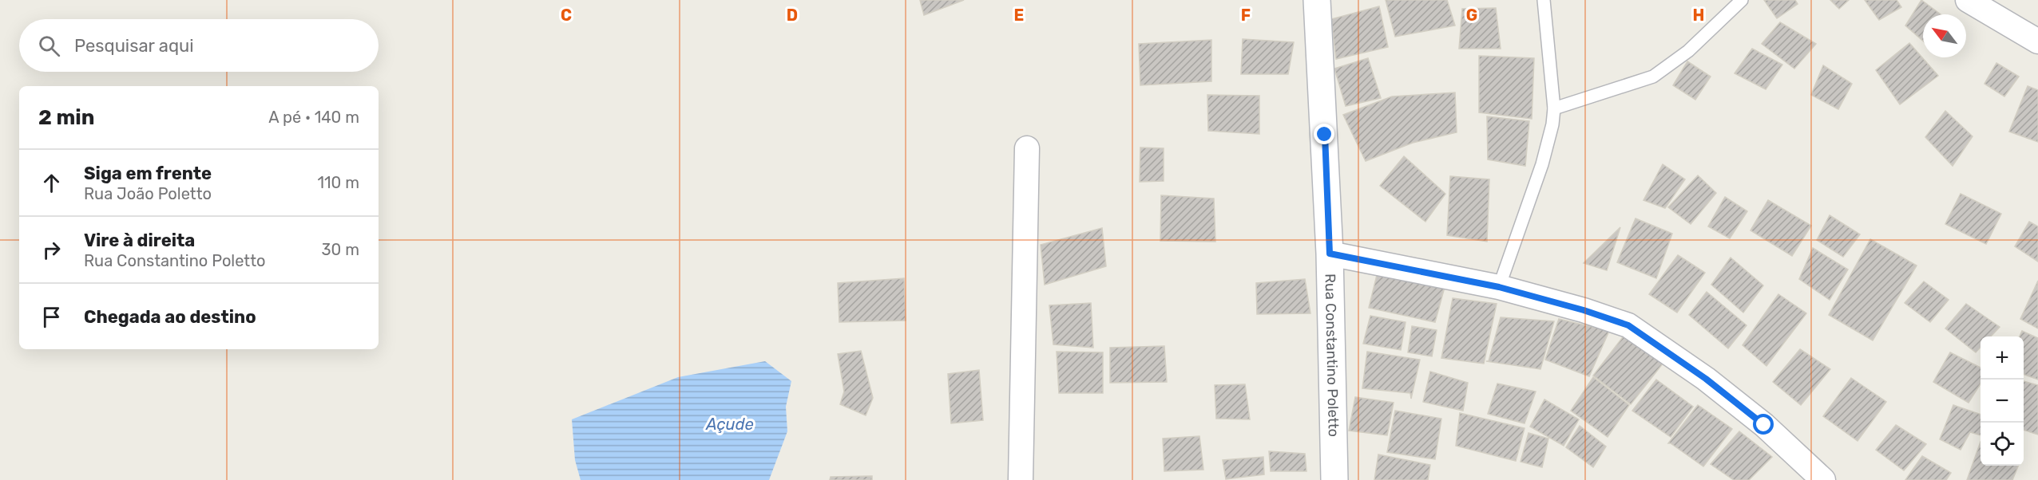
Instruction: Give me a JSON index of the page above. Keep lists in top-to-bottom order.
{
  "streets": {
    "street": ["Rua Constantino Poletto"]
  },
  "water": ["Açude"],
  "north": "top left",
  "page": {
    "search": "Pesquisar aqui",
    "heading": ["2 min", "A pé · 140 m"],
    "list": [
      ["Siga em frente", "Rua João Poletto", "110 m"],
      ["Vire à direita", "Rua Constantino Poletto", "30 m"],
      "Chegada ao destino"
    ],
    "map_buttons": ["+", "−"]
  },
  "grid": {
    "columns": [
      "C",
      "D",
      "E",
      "F",
      "G",
      "H"
    ]
  }
}
